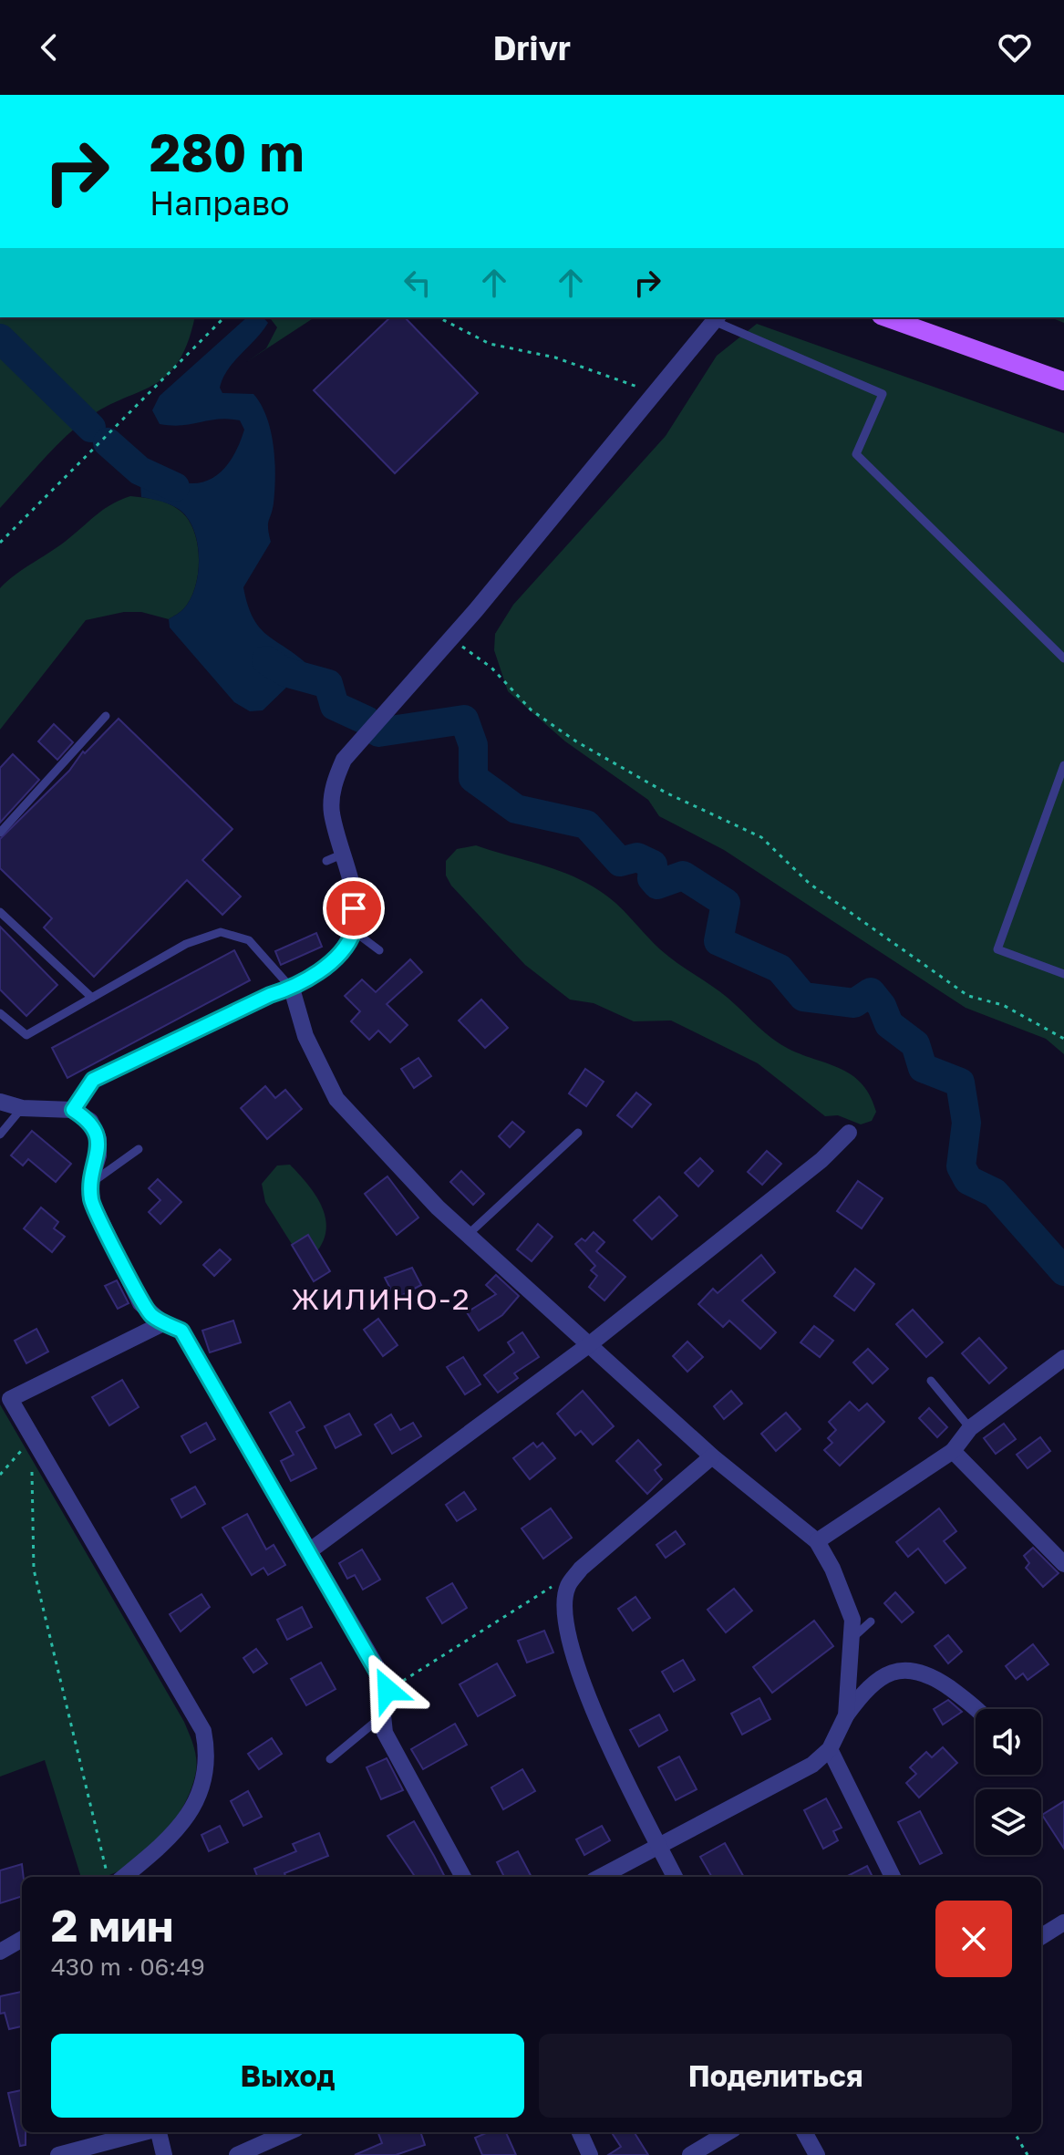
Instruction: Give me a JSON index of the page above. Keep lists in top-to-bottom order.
{
  "districts": ["ЖИЛИНО-2"],
  "page": {
    "header": "Drivr",
    "turn": ["280 m", "Направо"],
    "heading": ["2 мин", "430 m · 06:49"],
    "buttons": ["Выход", "Поделиться"]
  }
}
